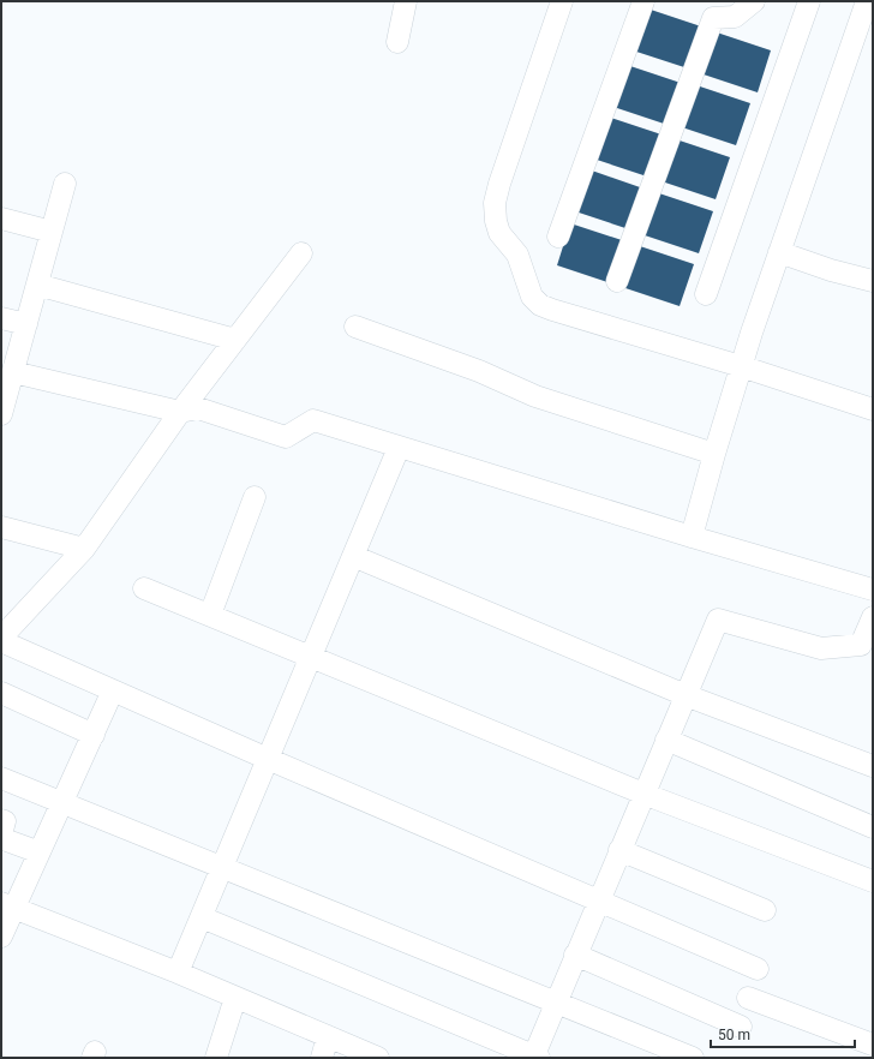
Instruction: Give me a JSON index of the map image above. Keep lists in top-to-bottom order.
{
  "scale_bar": "50 m"
}
